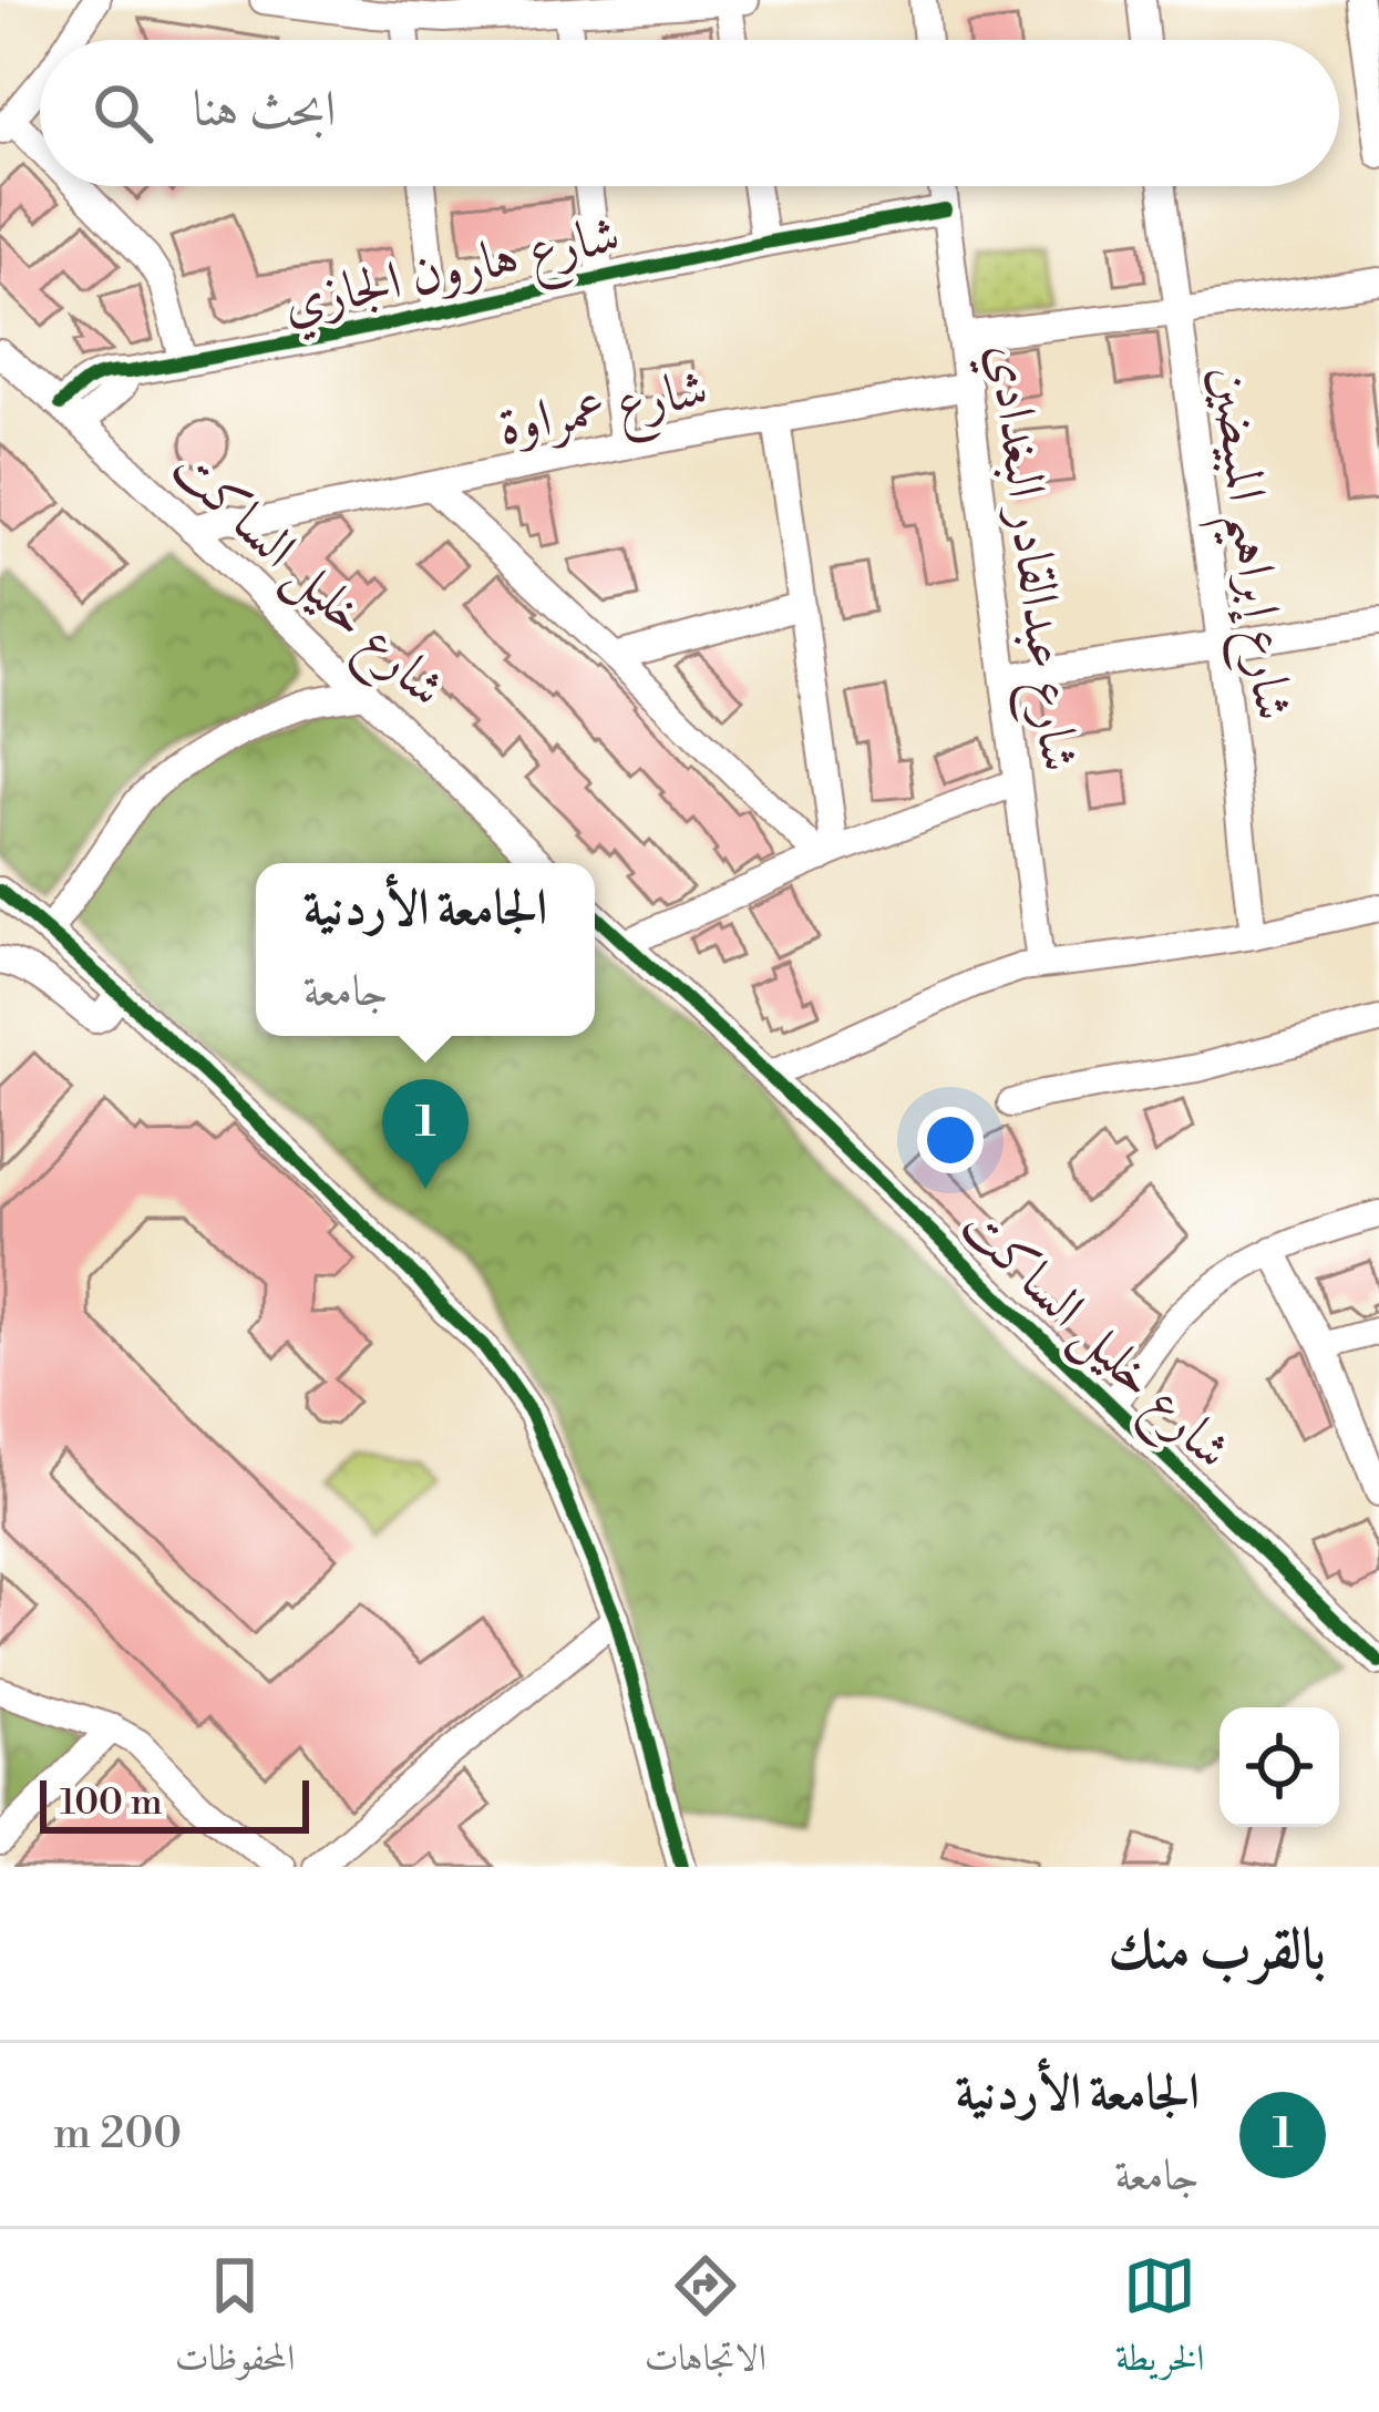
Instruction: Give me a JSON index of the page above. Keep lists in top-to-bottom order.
{
  "streets": {
    "street": [
      "شارع هارون الجازي",
      "شارع عمراوة",
      "شارع إبراهيم المبيضين",
      "شارع عبدالقادر البغدادي",
      "شارع خليل الساكت"
    ]
  },
  "crossings": [
    ["شارع هارون الجازي", "شارع عبدالقادر البغدادي"],
    ["شارع هارون الجازي", "شارع خليل الساكت"],
    ["شارع عمراوة", "شارع عبدالقادر البغدادي"],
    ["شارع عمراوة", "شارع خليل الساكت"]
  ],
  "scale_bar": "100 m",
  "page": {
    "search": "ابحث هنا",
    "popup": ["الجامعة الأردنية", "جامعة"],
    "pins": "1",
    "scale": "100 m",
    "heading": "بالقرب منك",
    "list": [
      {
        "mark": "1",
        "name": "الجامعة الأردنية",
        "note": "جامعة",
        "value": "200 m"
      }
    ],
    "nav": ["الخريطة", "الاتجاهات", "المحفوظات"]
  }
}
